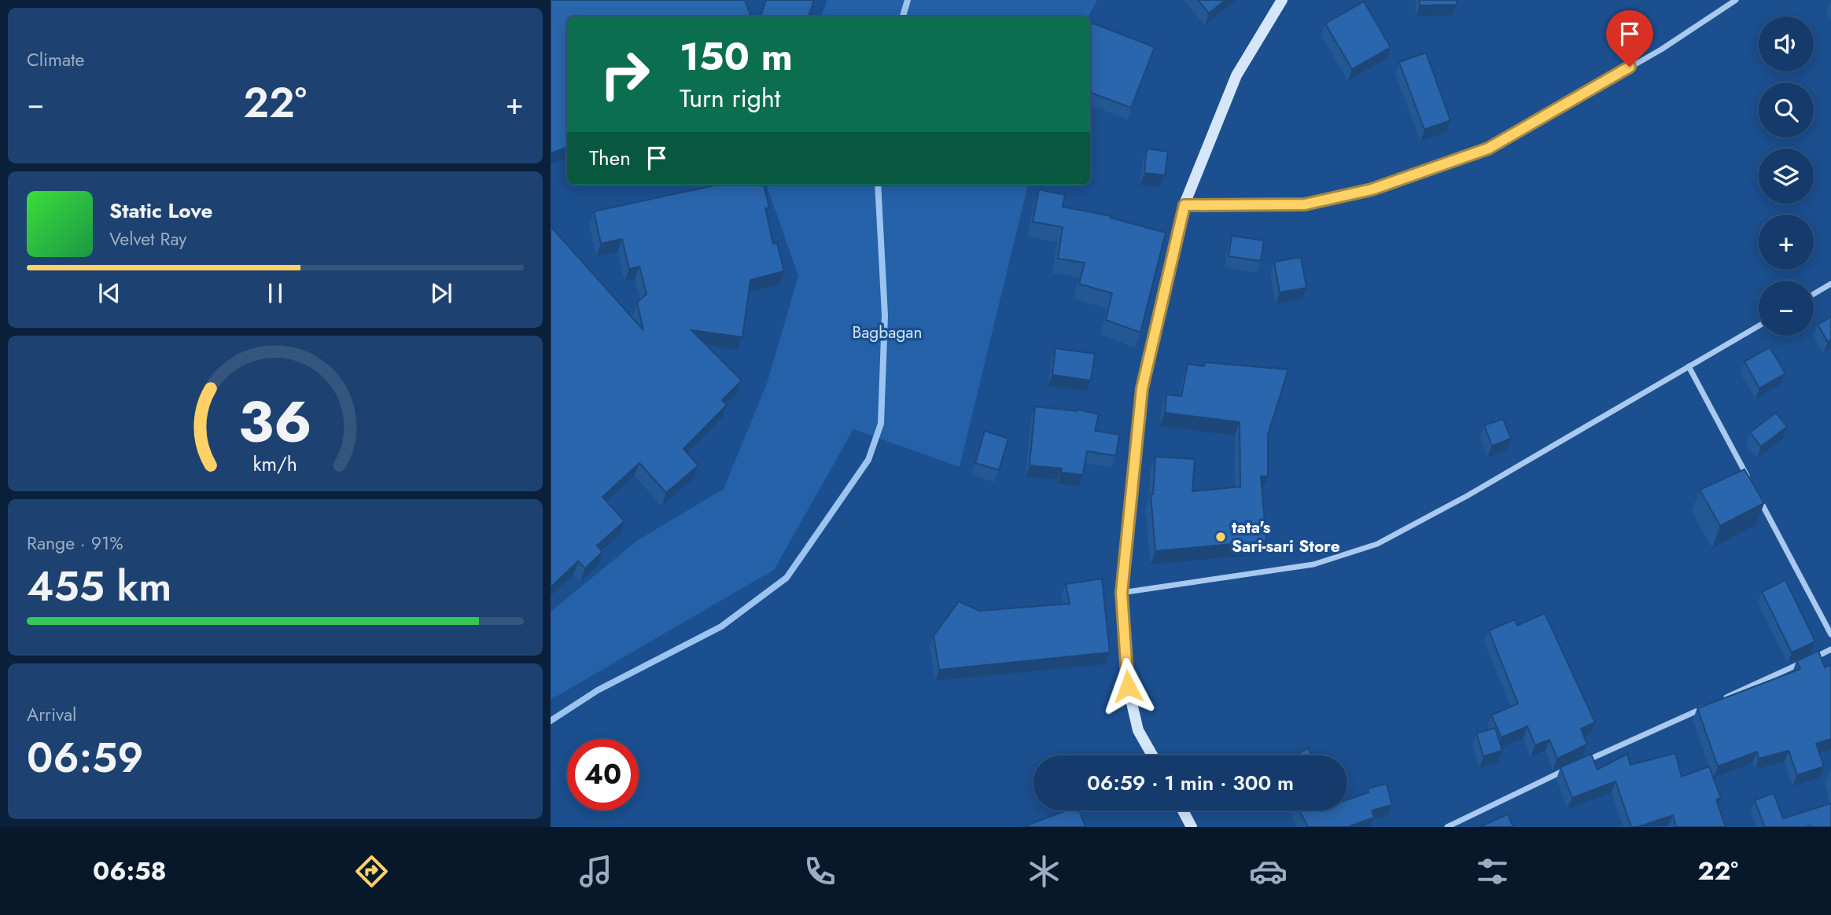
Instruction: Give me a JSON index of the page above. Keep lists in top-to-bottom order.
{
  "parks": ["Bagbagan"],
  "places": ["tata's Sari-sari Store"],
  "page": {
    "tile": [
      "Climate",
      ["Range · 91%", "455 km"],
      ["Arrival", "06:59"]
    ],
    "map_buttons": ["+", "−"],
    "turn": ["150 m", "Turn right"],
    "heat": ["−", "22°", "+"],
    "then": "Then",
    "song": ["Static Love", "Velvet Ray"],
    "limit": "40",
    "trip": "06:59 · 1 min · 300 m",
    "tabs": ["06:58", "22°"],
    "gauge": ["36", "km/h"]
  }
}
